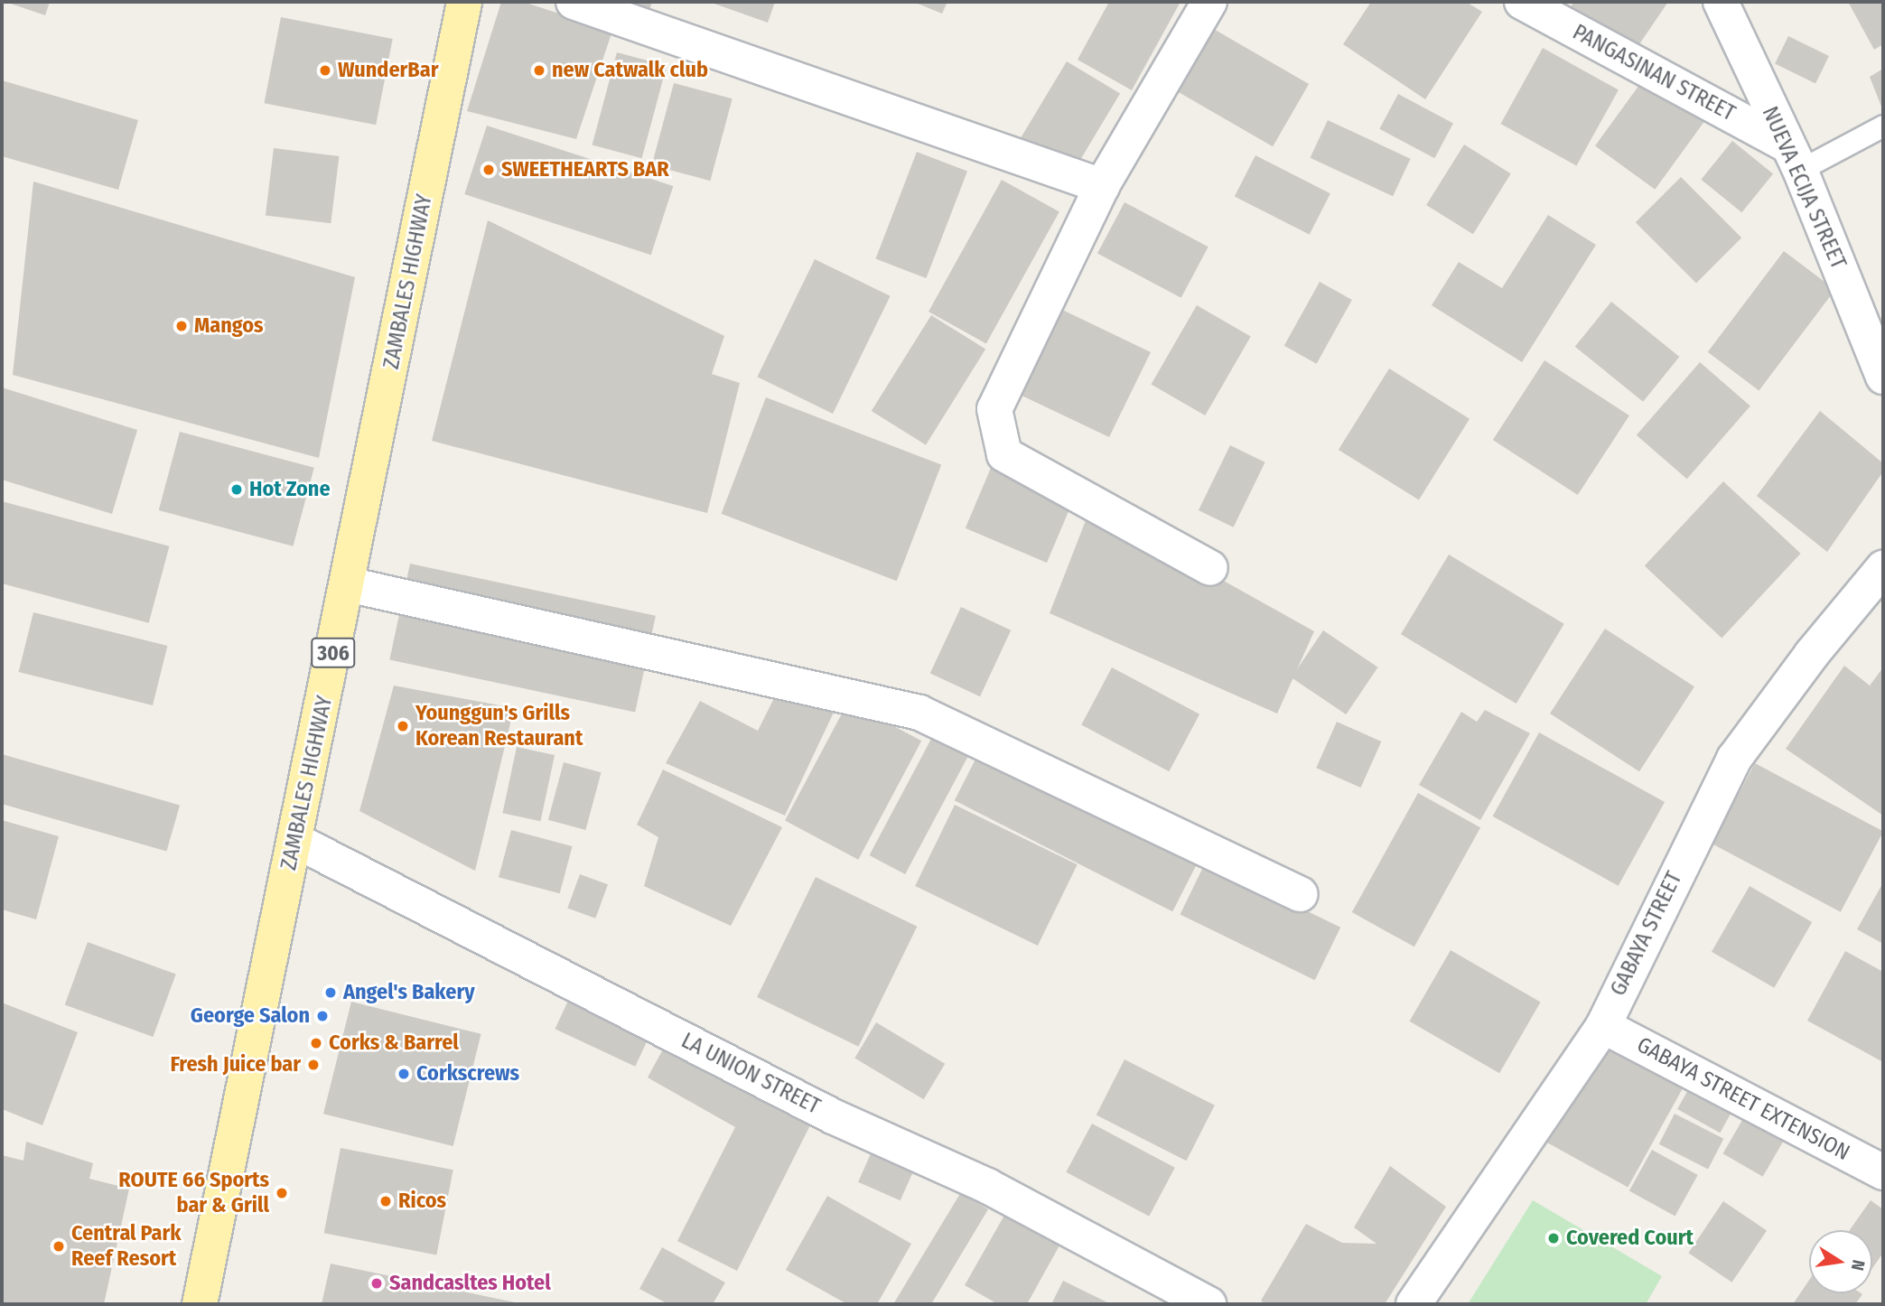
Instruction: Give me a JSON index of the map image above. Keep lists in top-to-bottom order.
{
  "streets": {
    "main road": ["ZAMBALES HIGHWAY", "306"],
    "street": [
      "PANGASINAN STREET",
      "NUEVA ECIJA STREET",
      "GABAYA STREET",
      "LA UNION STREET",
      "GABAYA STREET EXTENSION"
    ]
  },
  "crossings": [
    ["PANGASINAN STREET", "NUEVA ECIJA STREET"],
    ["ZAMBALES HIGHWAY", "LA UNION STREET"],
    ["GABAYA STREET", "GABAYA STREET EXTENSION"]
  ],
  "places": [
    "WunderBar",
    "new Catwalk club",
    "SWEETHEARTS BAR",
    "Mangos",
    "Hot Zone",
    "Younggun's Grills Korean Restaurant",
    "Angel's Bakery",
    "George Salon",
    "Corks & Barrel",
    "Fresh Juice bar",
    "Corkscrews",
    "ROUTE 66 Sports bar & Grill",
    "Ricos",
    "Covered Court",
    "Central Park Reef Resort",
    "Sandcasltes Hotel"
  ],
  "north": "right"
}
